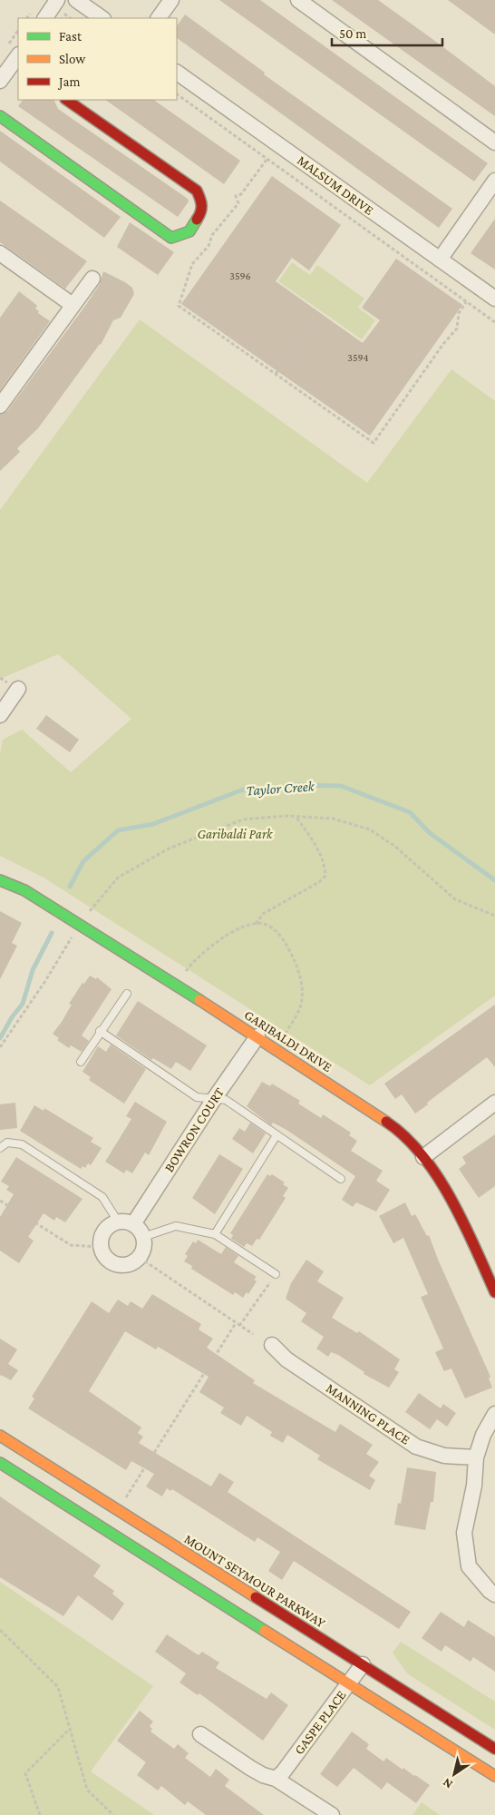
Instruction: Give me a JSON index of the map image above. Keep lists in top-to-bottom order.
{
  "streets": {
    "main road": ["GARIBALDI DRIVE", "MOUNT SEYMOUR PARKWAY"],
    "street": [
      "MALSUM DRIVE",
      "BOWRON COURT",
      "MANNING PLACE",
      "GASPE PLACE"
    ]
  },
  "crossings": [
    ["GARIBALDI DRIVE", "BOWRON COURT"],
    ["MOUNT SEYMOUR PARKWAY", "GASPE PLACE"]
  ],
  "water": ["Taylor Creek"],
  "parks": ["Garibaldi Park"],
  "house_numbers": ["3596", "3594"],
  "legend": ["Fast", "Slow", "Jam"],
  "scale_bar": "50 m",
  "north": "bottom left"
}
